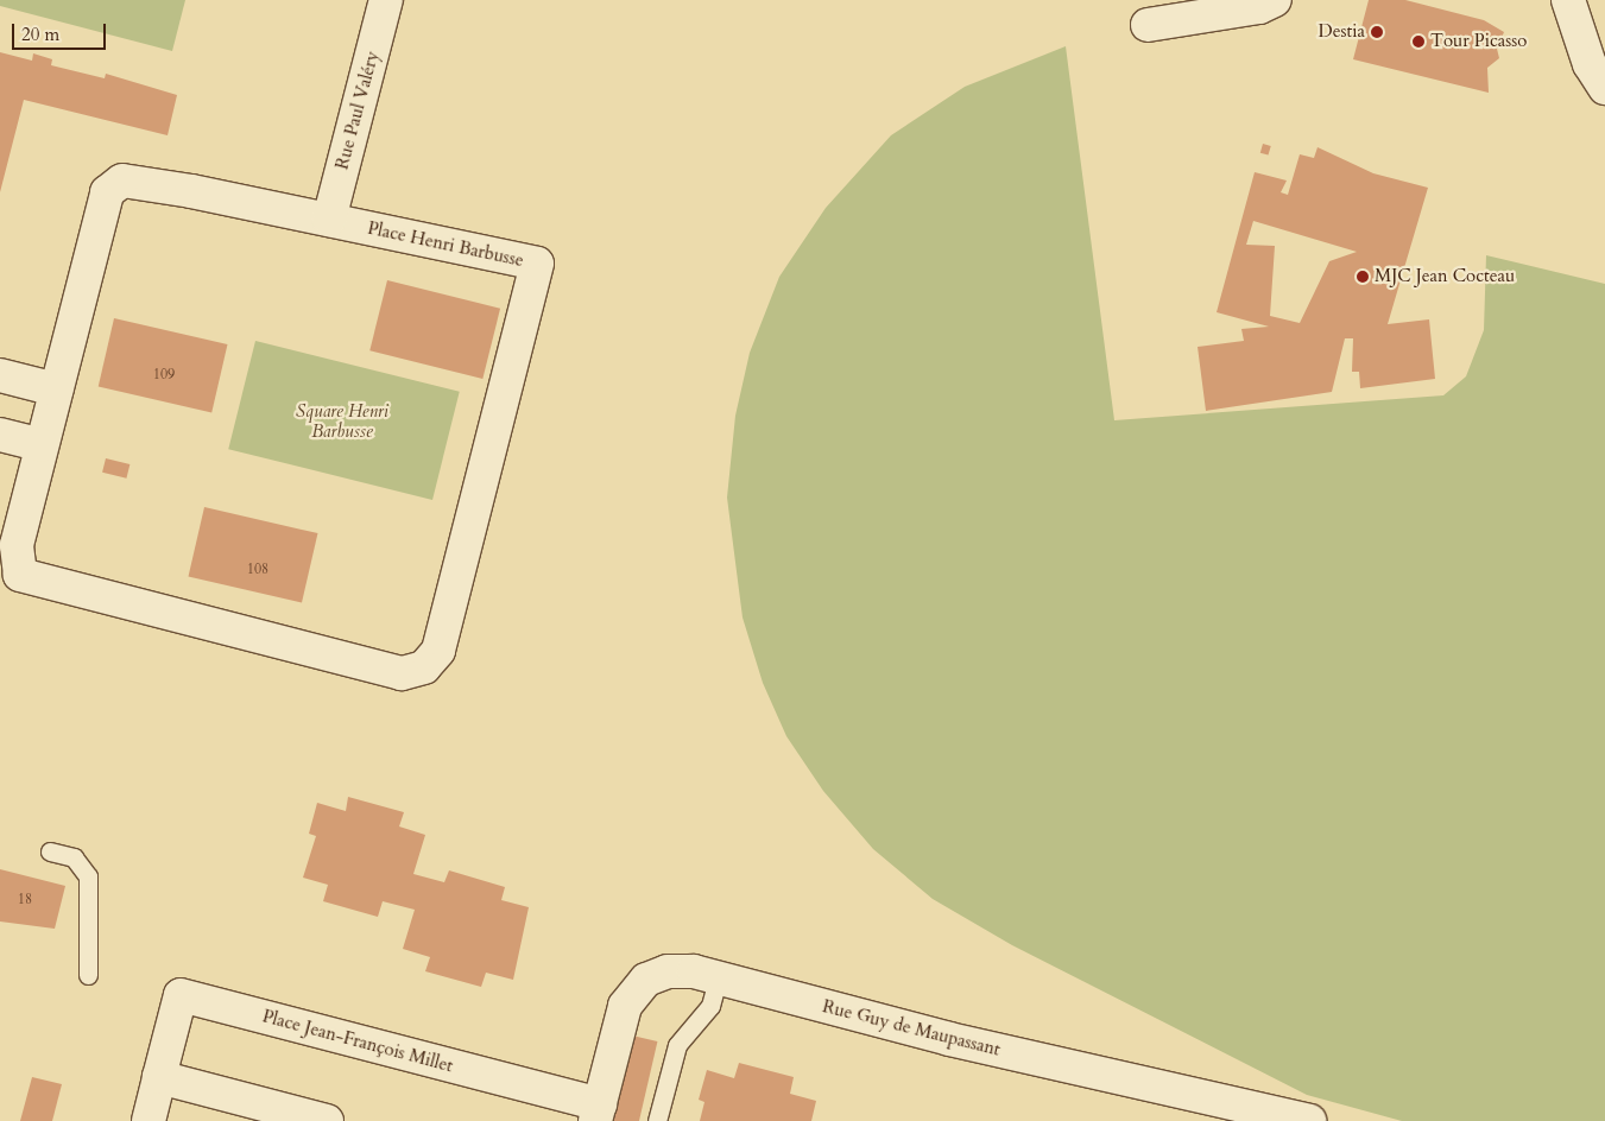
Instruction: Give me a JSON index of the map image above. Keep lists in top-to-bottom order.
{
  "streets": {
    "street": [
      "Rue Paul Valéry",
      "Place Henri Barbusse",
      "Rue Guy de Maupassant",
      "Place Jean-François Millet"
    ]
  },
  "crossings": [
    ["Rue Paul Valéry", "Place Henri Barbusse"],
    ["Rue Guy de Maupassant", "Place Jean-François Millet"]
  ],
  "parks": ["Square Henri Barbusse"],
  "places": ["Destia", "Tour Picasso", "MJC Jean Cocteau"],
  "house_numbers": ["109", "108", "18"],
  "scale_bar": "20 m"
}
